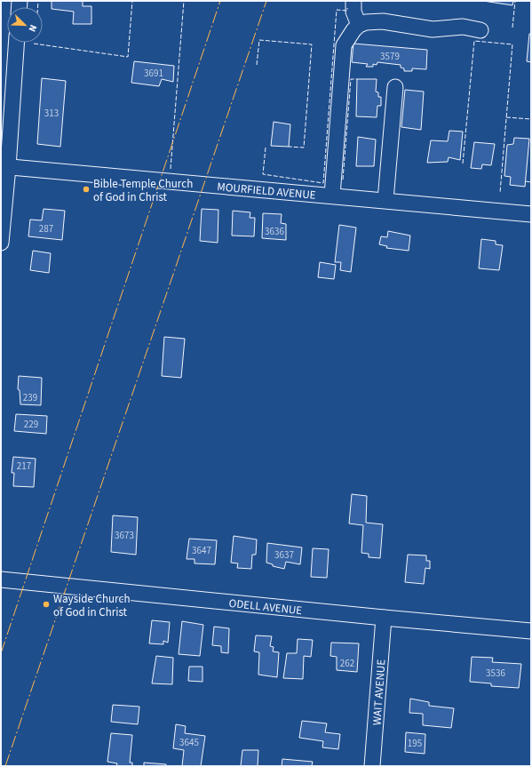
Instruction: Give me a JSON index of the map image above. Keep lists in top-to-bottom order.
{
  "streets": {
    "street": ["MOURFIELD AVENUE", "ODELL AVENUE", "WAIT AVENUE"]
  },
  "crossings": [
    ["ODELL AVENUE", "WAIT AVENUE"]
  ],
  "places": ["Bible Temple Church of God in Christ", "Wayside Church of God in Christ"],
  "house_numbers": [
    "3579",
    "3691",
    "313",
    "287",
    "3636",
    "239",
    "229",
    "217",
    "3673",
    "3647",
    "3637",
    "262",
    "3536",
    "3645",
    "195"
  ],
  "north": "bottom right"
}
